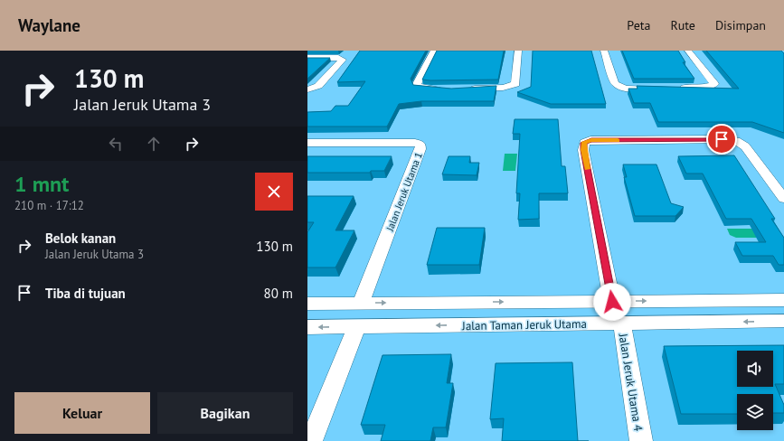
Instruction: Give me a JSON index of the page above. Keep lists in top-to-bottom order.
{
  "streets": {
    "street": ["Jalan Jeruk Utama 1", "Jalan Taman Jeruk Utama", "Jalan Jeruk Utama 4"]
  },
  "crossings": [
    ["Jalan Jeruk Utama 1", "Jalan Taman Jeruk Utama"],
    ["Jalan Taman Jeruk Utama", "Jalan Jeruk Utama 4"]
  ],
  "page": {
    "header": "Waylane",
    "nav": ["Peta", "Rute", "Disimpan"],
    "turn": ["130 m", "Jalan Jeruk Utama 3"],
    "heading": ["1 mnt", "210 m · 17:12"],
    "list": [
      {
        "name": "Belok kanan",
        "note": "Jalan Jeruk Utama 3",
        "value": "130 m"
      },
      {
        "name": "Tiba di tujuan",
        "value": "80 m"
      }
    ],
    "buttons": ["Keluar", "Bagikan"]
  }
}
